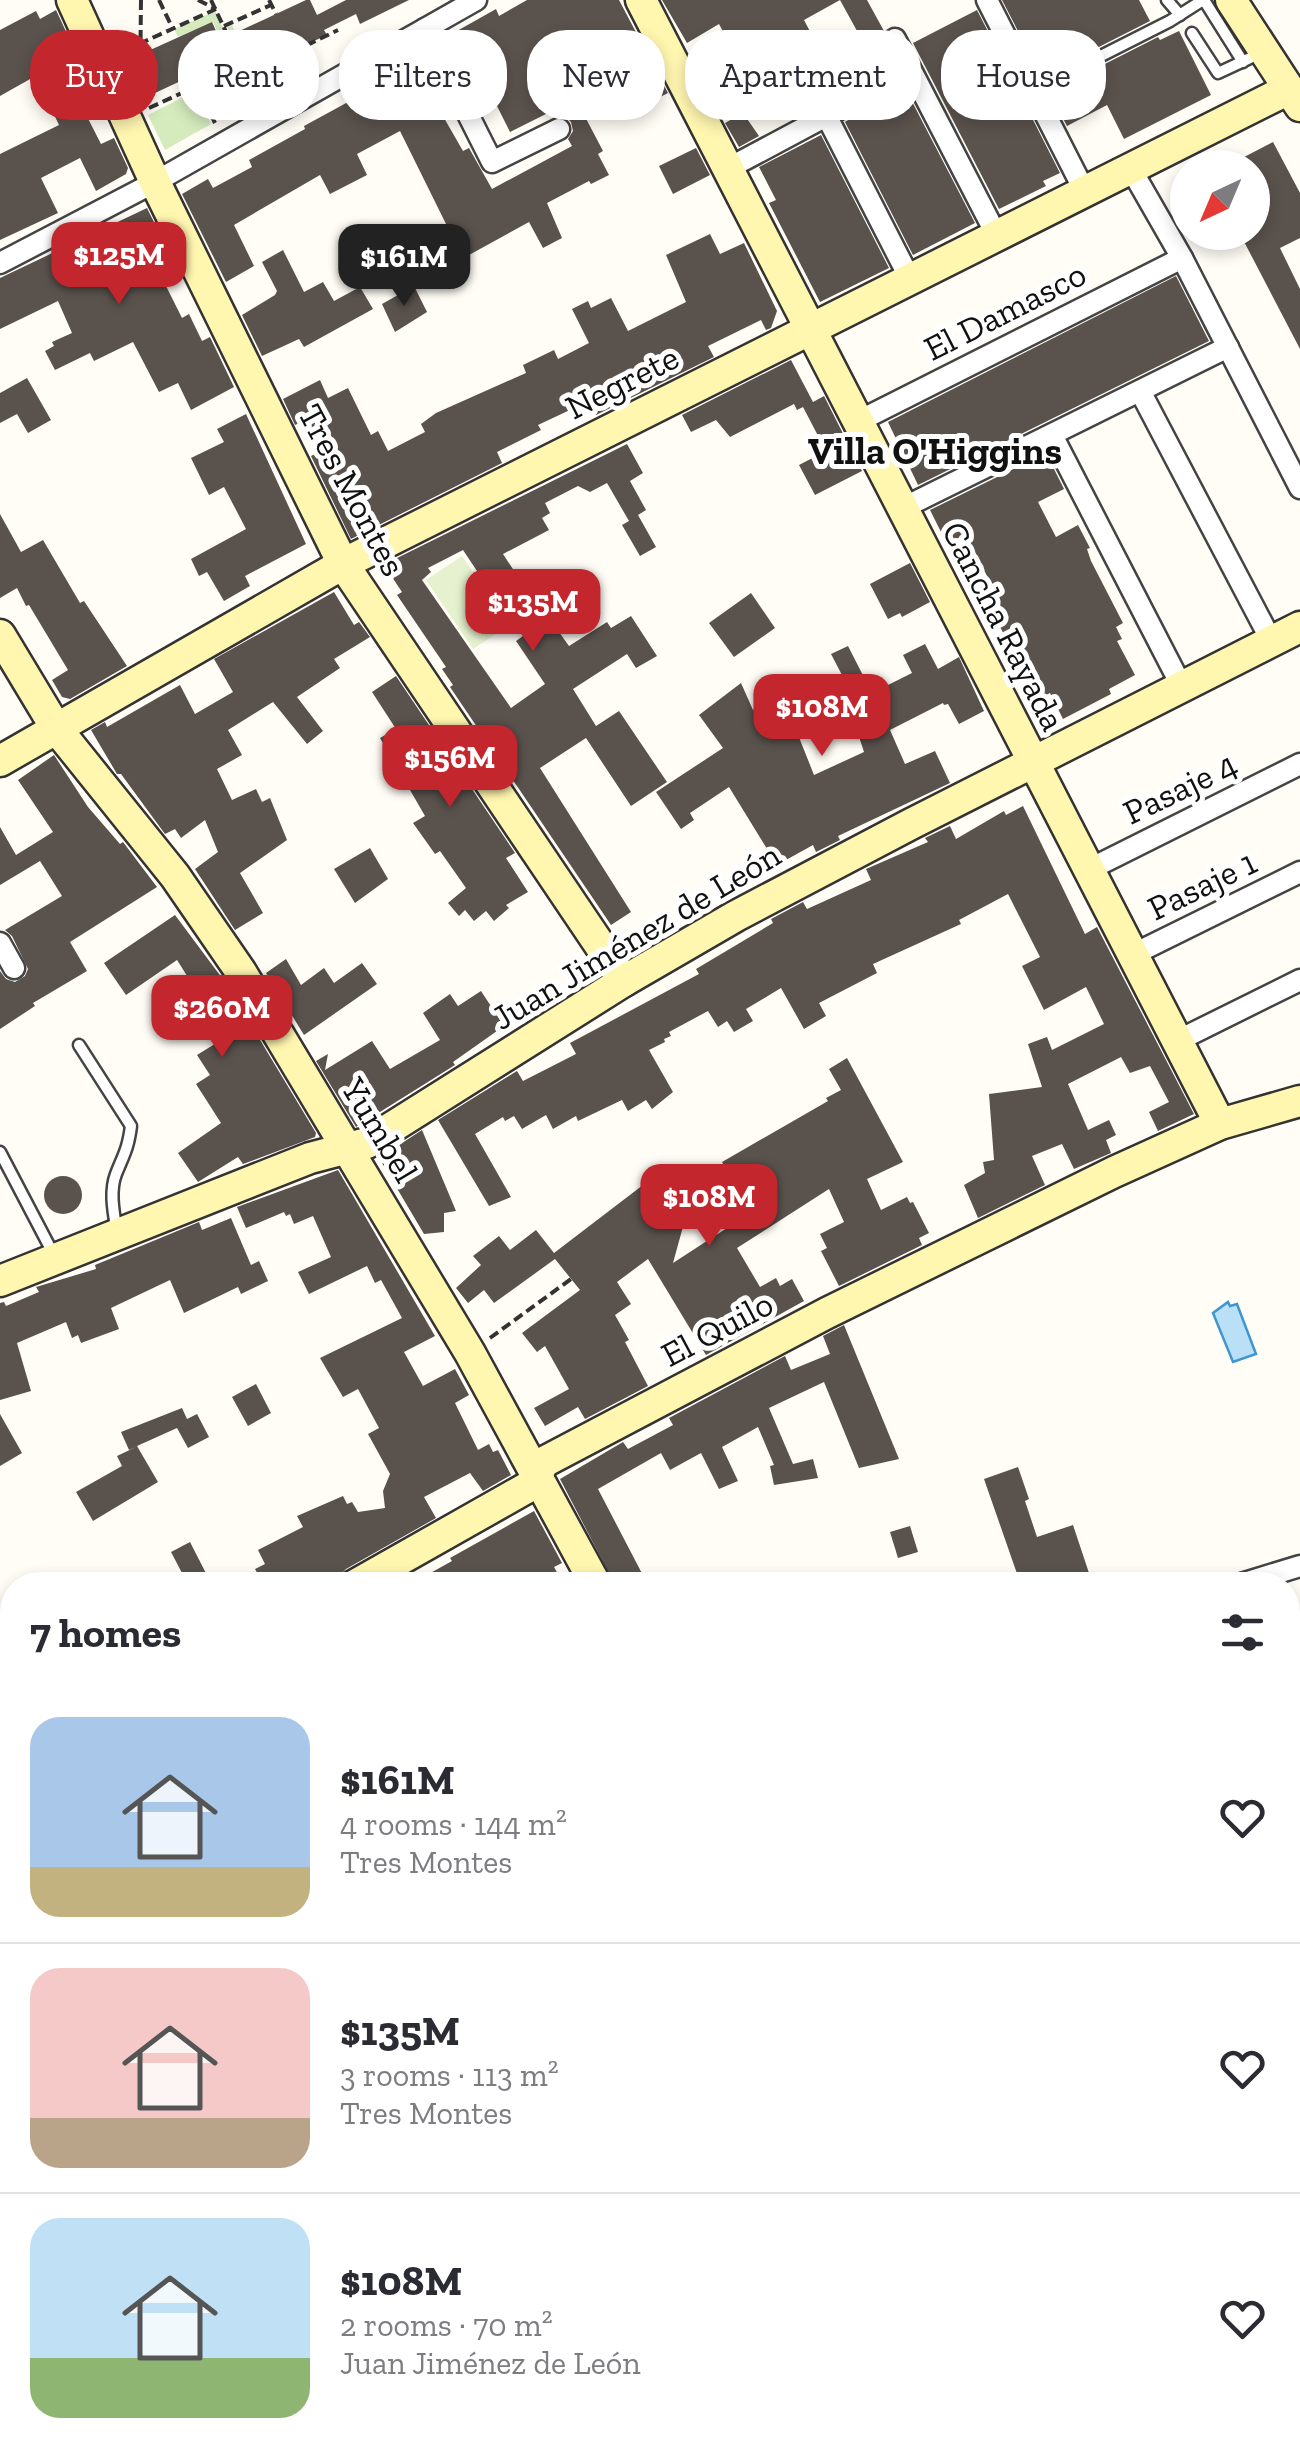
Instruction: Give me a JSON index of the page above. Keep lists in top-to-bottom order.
{
  "streets": {
    "main road": [
      "Negrete",
      "Tres Montes",
      "Cancha Rayada",
      "Juan Jiménez de León",
      "Yumbel",
      "El Quilo"
    ],
    "street": ["El Damasco", "Pasaje 4", "Pasaje 1"]
  },
  "crossings": [
    ["El Damasco", "Cancha Rayada"],
    ["Negrete", "Tres Montes"],
    ["Negrete", "Cancha Rayada"],
    ["Negrete", "Yumbel"],
    ["Tres Montes", "Juan Jiménez de León"],
    ["Cancha Rayada", "Pasaje 4"],
    ["Cancha Rayada", "Pasaje 1"],
    ["Cancha Rayada", "Juan Jiménez de León"],
    ["Cancha Rayada", "El Quilo"],
    ["Juan Jiménez de León", "Yumbel"],
    ["Yumbel", "El Quilo"]
  ],
  "districts": ["Villa O'Higgins"],
  "north": "bottom left",
  "page": {
    "chip": [
      "Buy",
      "Rent",
      "Filters",
      "New",
      "Apartment",
      "House"
    ],
    "price": [
      "$125M",
      "$161M",
      "$135M",
      "$108M",
      "$156M",
      "$260M",
      "$108M"
    ],
    "heading": "7 homes",
    "list": [
      {
        "name": "$161M",
        "note": "4 rooms · 144 m² · Tres Montes"
      },
      {
        "name": "$135M",
        "note": "3 rooms · 113 m² · Tres Montes"
      },
      {
        "name": "$108M",
        "note": "2 rooms · 70 m² · Juan Jiménez de León"
      }
    ]
  }
}
